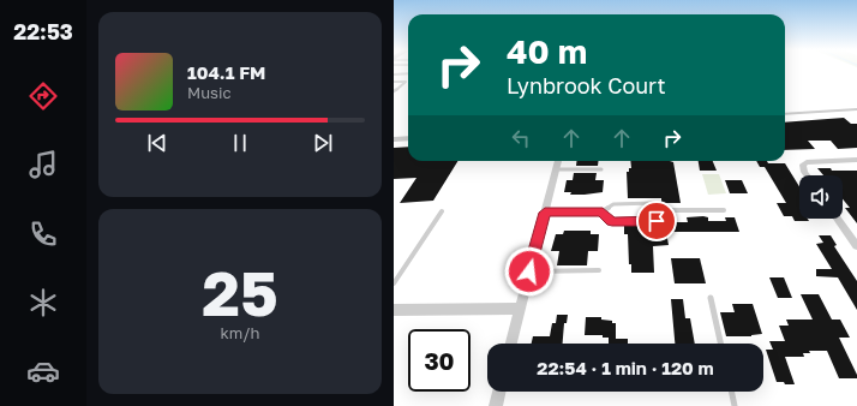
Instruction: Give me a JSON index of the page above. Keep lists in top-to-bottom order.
{
  "page": {
    "tabs": "22:53",
    "turn": ["40 m", "Lynbrook Court"],
    "song": ["104.1 FM", "Music"],
    "tile": ["25", "km/h"],
    "limit": "30",
    "trip": "22:54 · 1 min · 120 m"
  }
}
